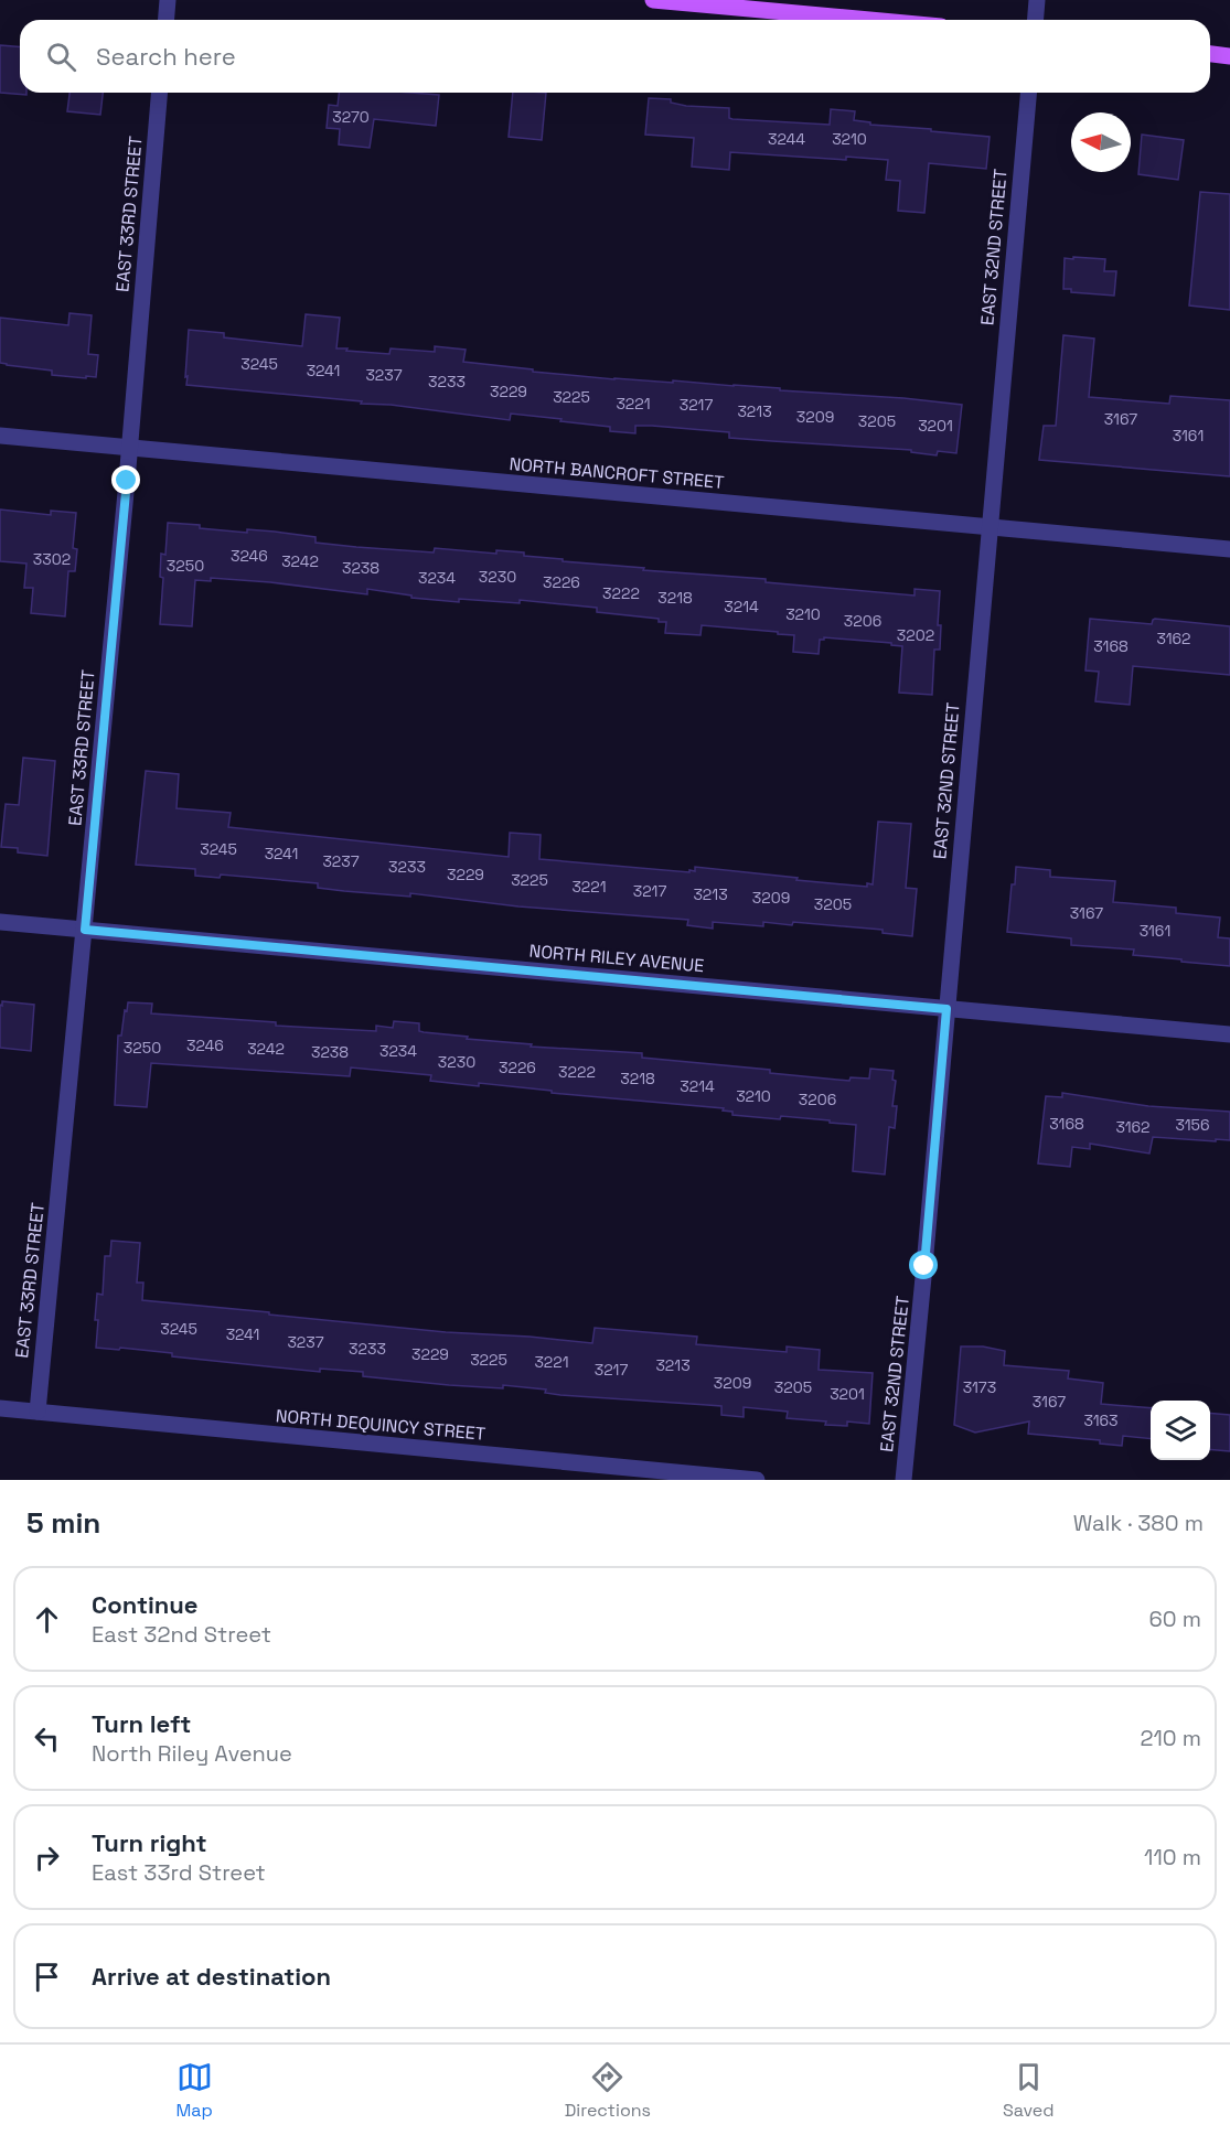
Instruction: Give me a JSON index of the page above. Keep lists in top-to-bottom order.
{
  "streets": {
    "street": [
      "EAST 33RD STREET",
      "EAST 32ND STREET",
      "NORTH BANCROFT STREET",
      "NORTH RILEY AVENUE",
      "NORTH DEQUINCY STREET"
    ]
  },
  "crossings": [
    ["EAST 33RD STREET", "NORTH BANCROFT STREET"],
    ["EAST 33RD STREET", "NORTH RILEY AVENUE"],
    ["EAST 33RD STREET", "NORTH DEQUINCY STREET"],
    ["EAST 32ND STREET", "NORTH BANCROFT STREET"],
    ["EAST 32ND STREET", "NORTH RILEY AVENUE"]
  ],
  "house_numbers": [
    "3270",
    "3244",
    "3210",
    "3245",
    "3241",
    "3237",
    "3233",
    "3229",
    "3225",
    "3221",
    "3217",
    "3213",
    "3209",
    "3167",
    "3205",
    "3201",
    "3161",
    "3246",
    "3302",
    "3242",
    "3250",
    "3238",
    "3230",
    "3234",
    "3226",
    "3222",
    "3218",
    "3214",
    "3210",
    "3206",
    "3202",
    "3162",
    "3168",
    "3245",
    "3241",
    "3237",
    "3233",
    "3229",
    "3225",
    "3221",
    "3217",
    "3213",
    "3209",
    "3205",
    "3167",
    "3161",
    "3246",
    "3250",
    "3242",
    "3234",
    "3238",
    "3230",
    "3226",
    "3222",
    "3218",
    "3214",
    "3210",
    "3206",
    "3168",
    "3156",
    "3162",
    "3245",
    "3241",
    "3237",
    "3233",
    "3229",
    "3225",
    "3221",
    "3213",
    "3217",
    "3209",
    "3205",
    "3173",
    "3201",
    "3167",
    "3163"
  ],
  "north": "left",
  "page": {
    "search": "Search here",
    "heading": ["5 min", "Walk · 380 m"],
    "list": [
      ["Continue", "East 32nd Street", "60 m"],
      ["Turn left", "North Riley Avenue", "210 m"],
      ["Turn right", "East 33rd Street", "110 m"],
      "Arrive at destination"
    ],
    "nav": ["Map", "Directions", "Saved"]
  }
}
